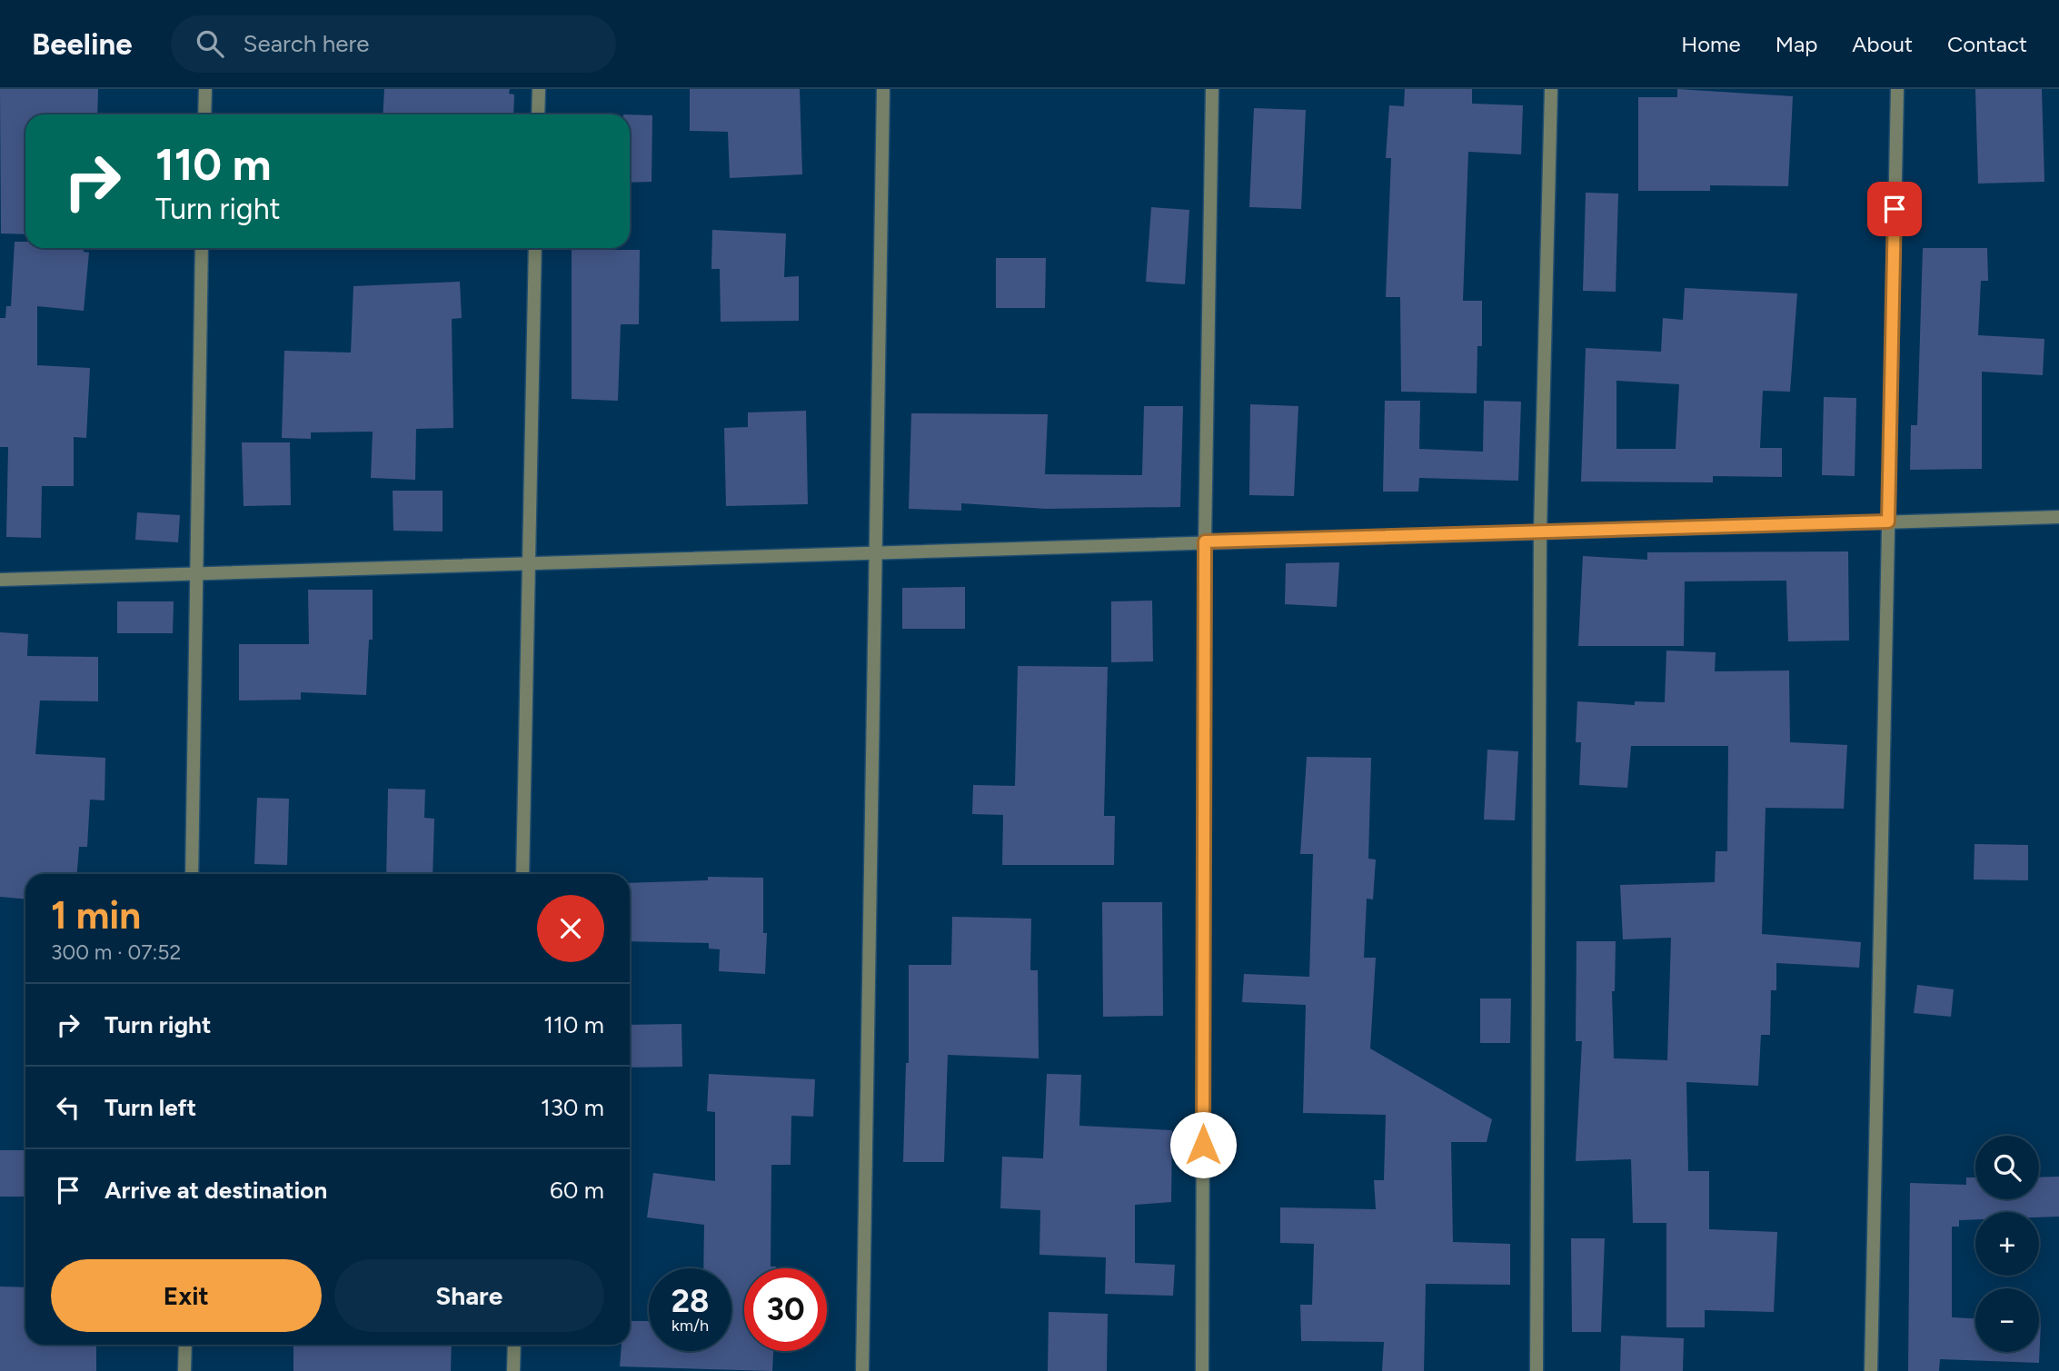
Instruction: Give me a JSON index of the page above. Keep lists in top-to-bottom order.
{
  "page": {
    "header": "Beeline",
    "search": "Search here",
    "nav": [
      "Home",
      "Map",
      "About",
      "Contact"
    ],
    "turn": ["110 m", "Turn right"],
    "heading": ["1 min", "300 m · 07:52"],
    "list": [
      {
        "name": "Turn right",
        "value": "110 m"
      },
      {
        "name": "Turn left",
        "value": "130 m"
      },
      {
        "name": "Arrive at destination",
        "value": "60 m"
      }
    ],
    "map_buttons": ["+", "−"],
    "buttons": ["Exit", "Share"],
    "speed": "28 km/h",
    "limit": "30"
  }
}
